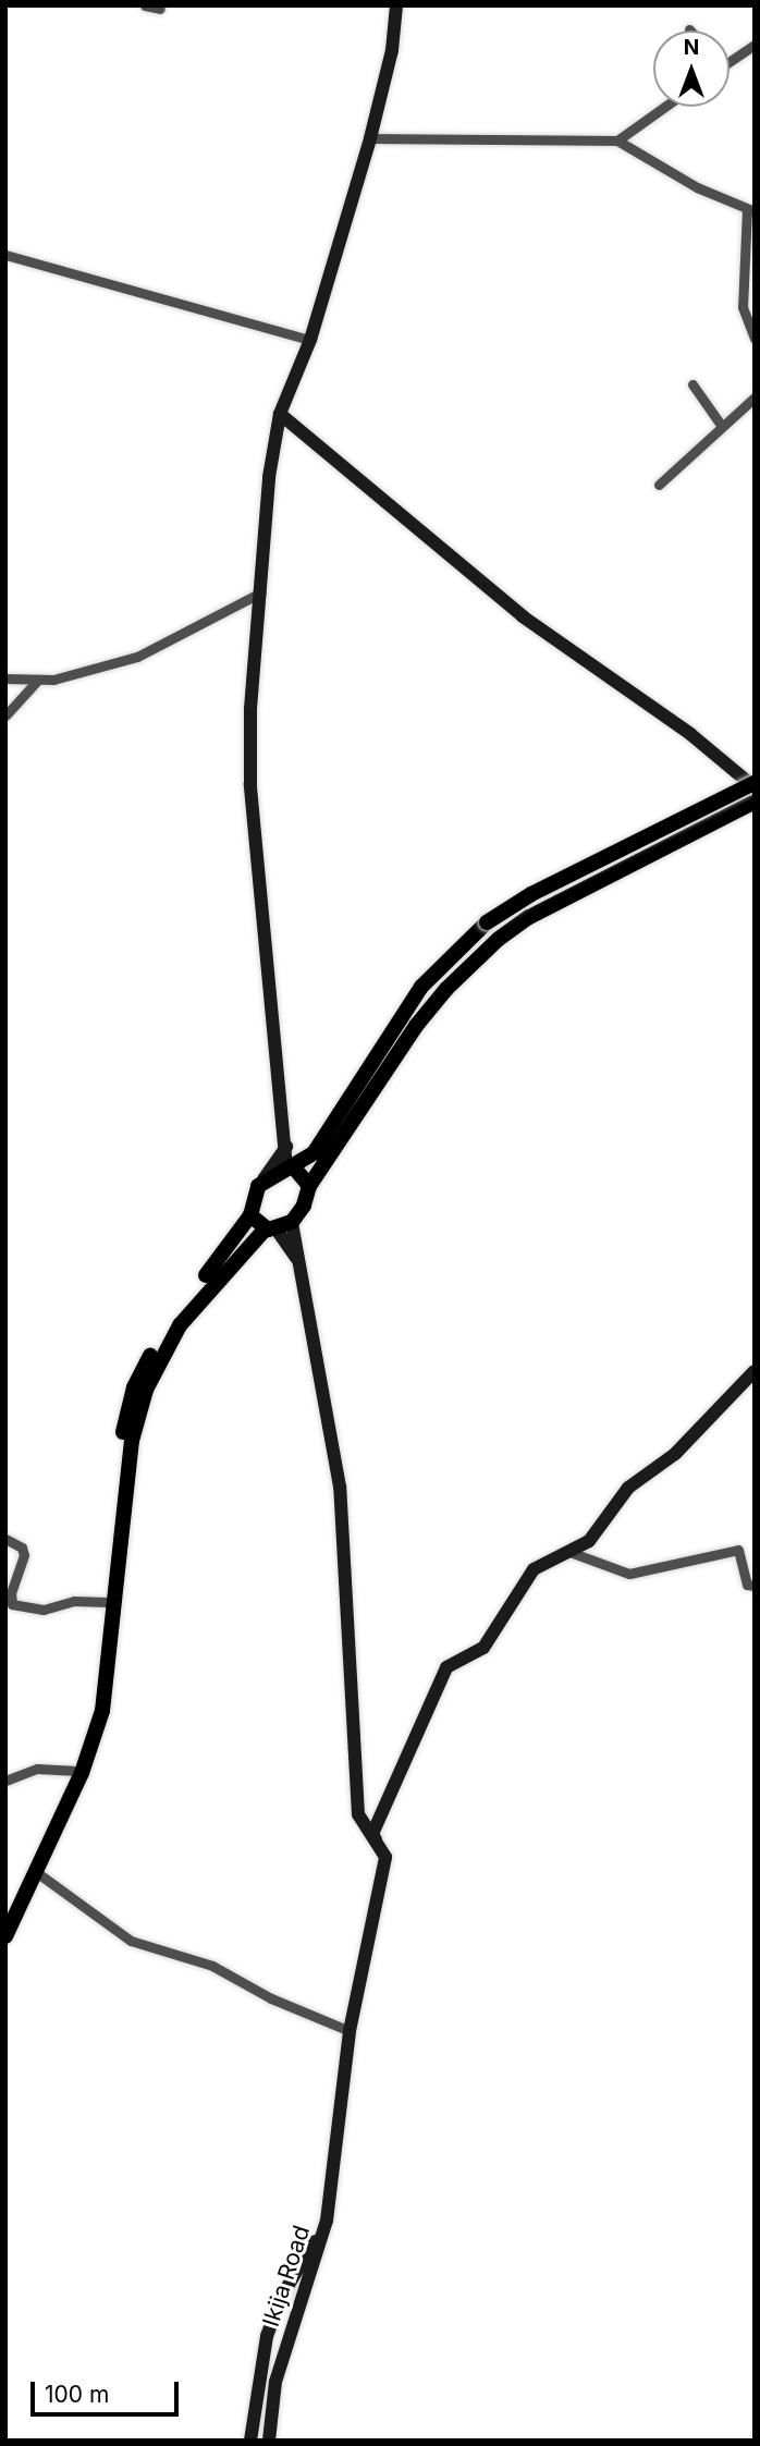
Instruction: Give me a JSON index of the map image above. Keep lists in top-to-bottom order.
{
  "streets": {
    "street": ["Ikija Road"]
  },
  "scale_bar": "100 m",
  "north": "top"
}
